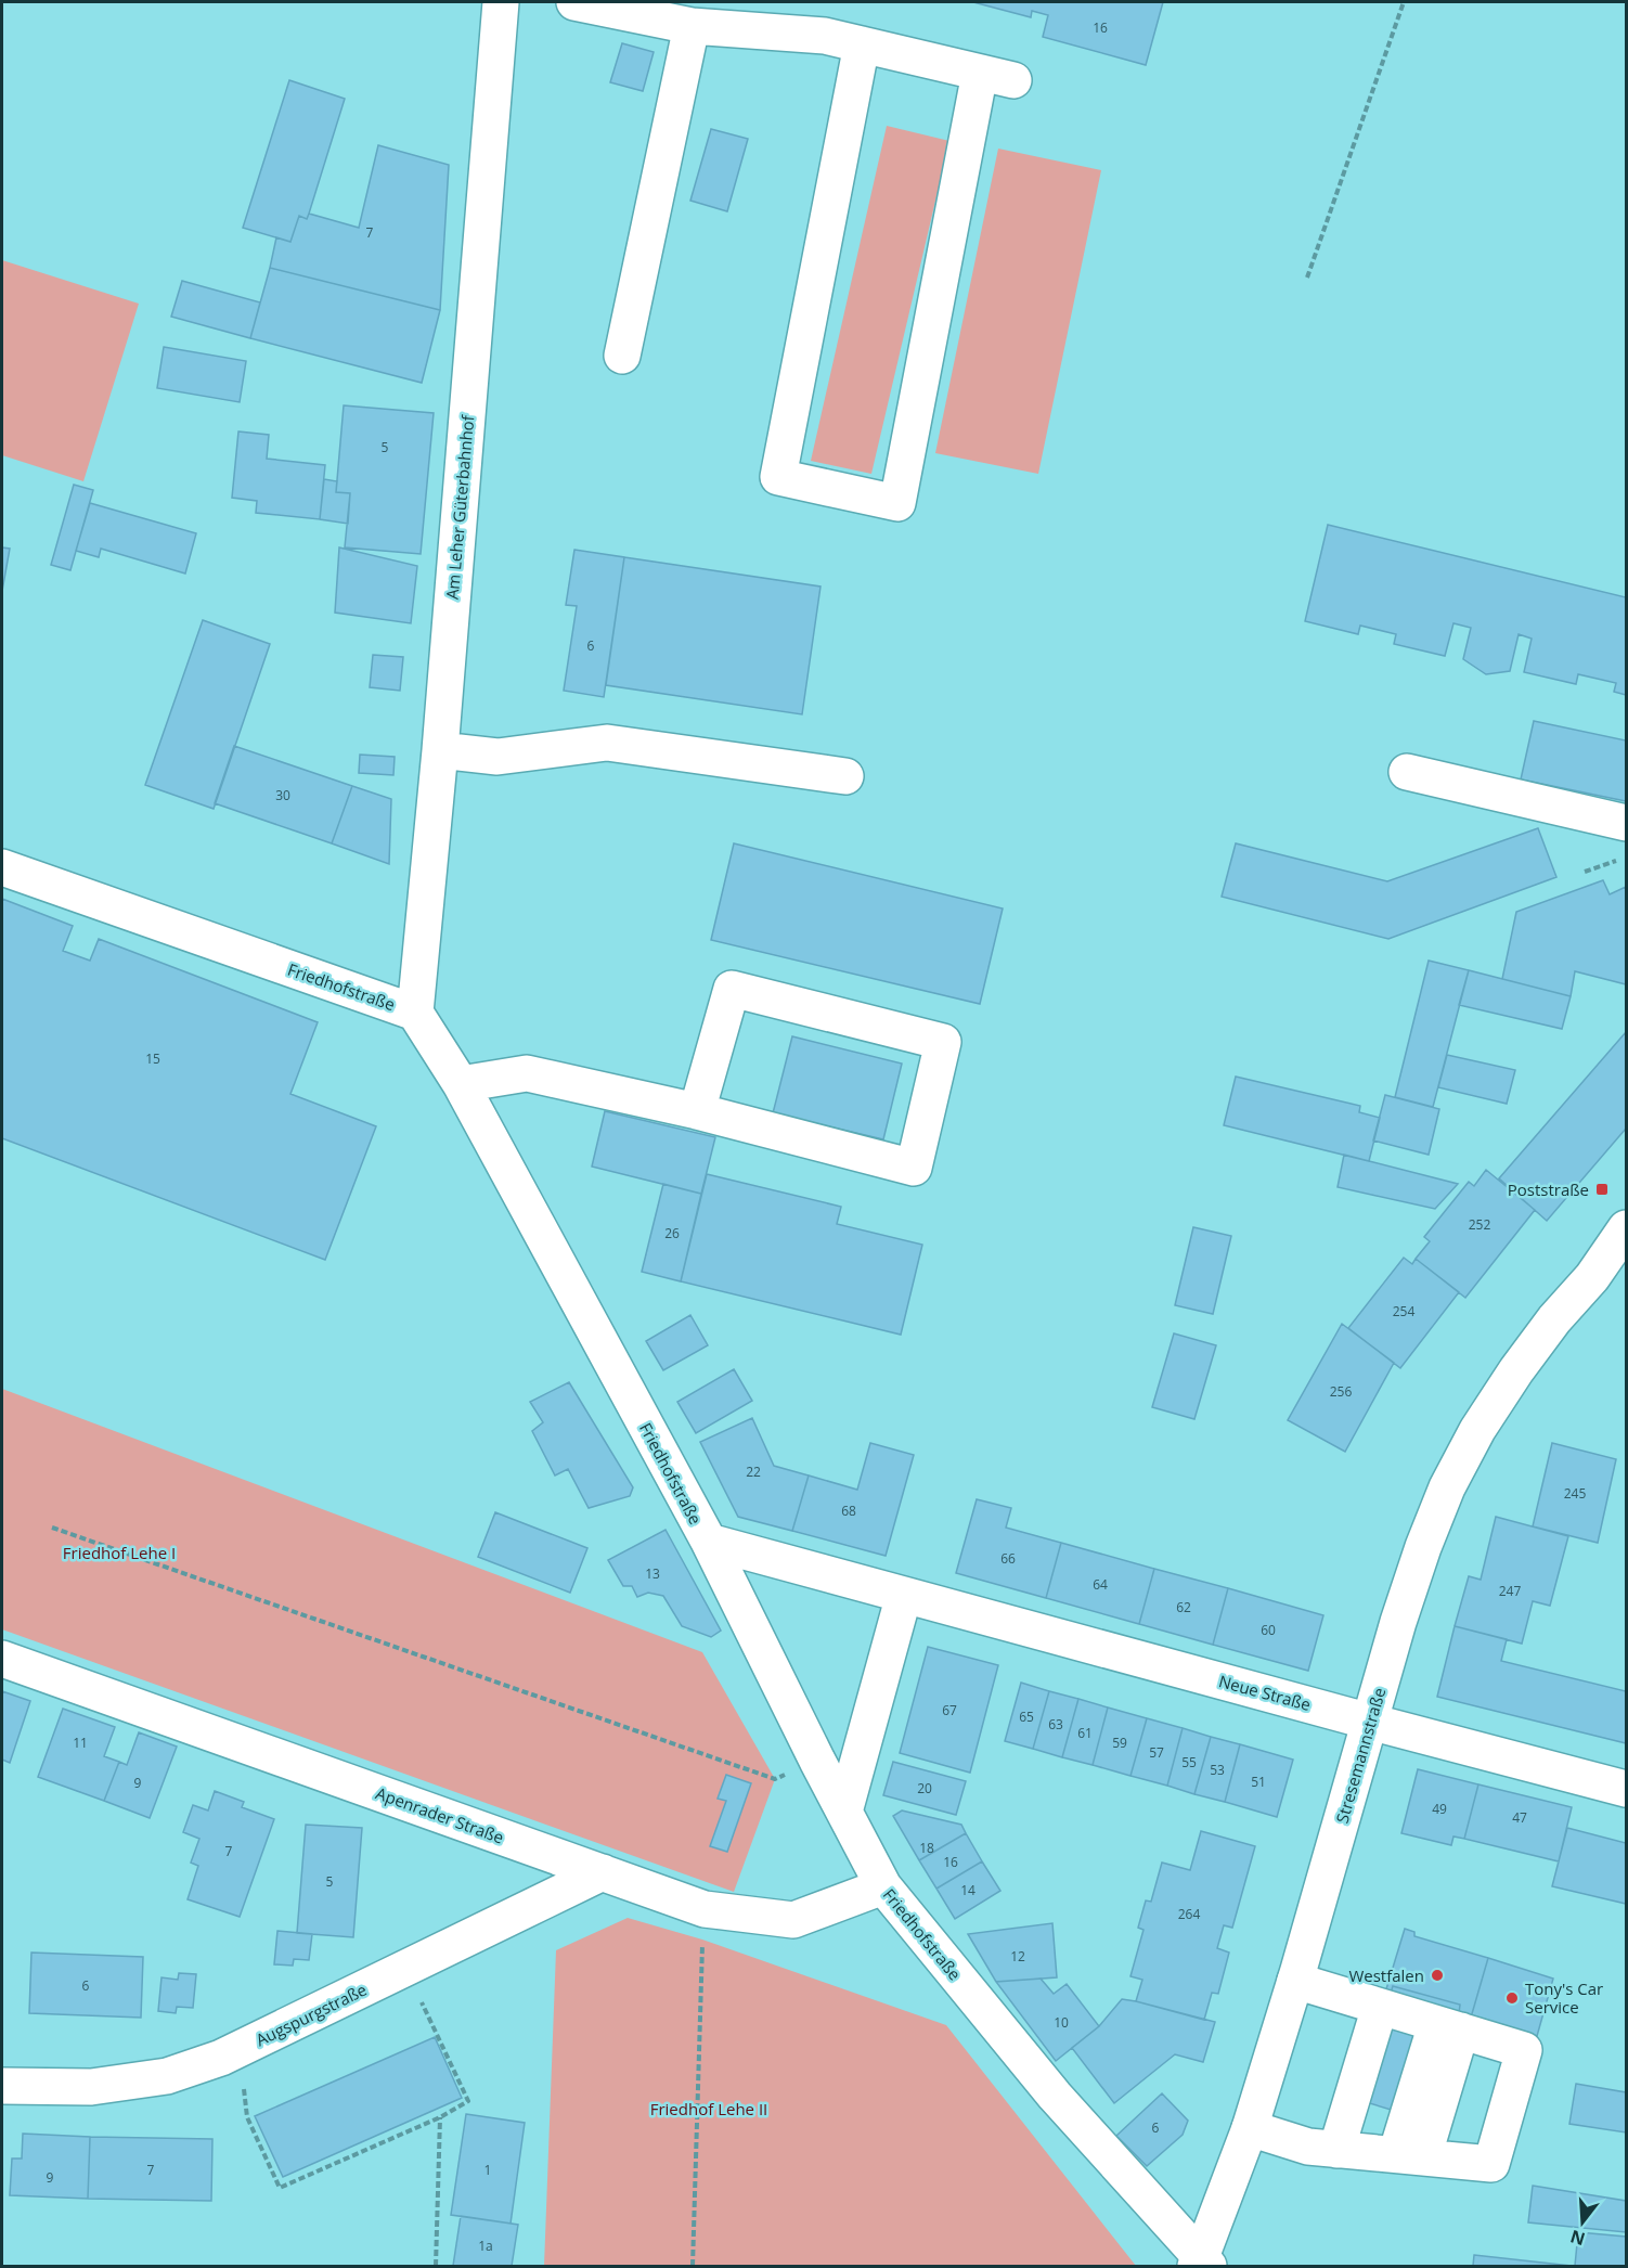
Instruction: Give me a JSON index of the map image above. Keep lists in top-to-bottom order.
{
  "streets": {
    "street": [
      "Am Leher Güterbahnhof",
      "Friedhofstraße",
      "Neue Straße",
      "Stresemannstraße",
      "Apenrader Straße",
      "Augspurgstraße"
    ]
  },
  "crossings": [
    ["Am Leher Güterbahnhof", "Friedhofstraße"],
    ["Friedhofstraße", "Neue Straße"],
    ["Friedhofstraße", "Stresemannstraße"],
    ["Friedhofstraße", "Apenrader Straße"],
    ["Neue Straße", "Stresemannstraße"],
    ["Apenrader Straße", "Augspurgstraße"]
  ],
  "parks": ["Friedhof Lehe I", "Friedhof Lehe II"],
  "places": {
    "transit": ["Poststraße"],
    "other": ["Westfalen", "Tony's Car Service"]
  },
  "house_numbers": [
    "16",
    "7",
    "5",
    "6",
    "30",
    "15",
    "252",
    "26",
    "254",
    "256",
    "22",
    "245",
    "68",
    "66",
    "13",
    "64",
    "247",
    "62",
    "60",
    "67",
    "65",
    "63",
    "61",
    "11",
    "59",
    "57",
    "55",
    "53",
    "51",
    "9",
    "20",
    "49",
    "47",
    "18",
    "7",
    "16",
    "5",
    "14",
    "264",
    "12",
    "6",
    "10",
    "6",
    "7",
    "1",
    "9",
    "1a"
  ],
  "north": "bottom"
}
